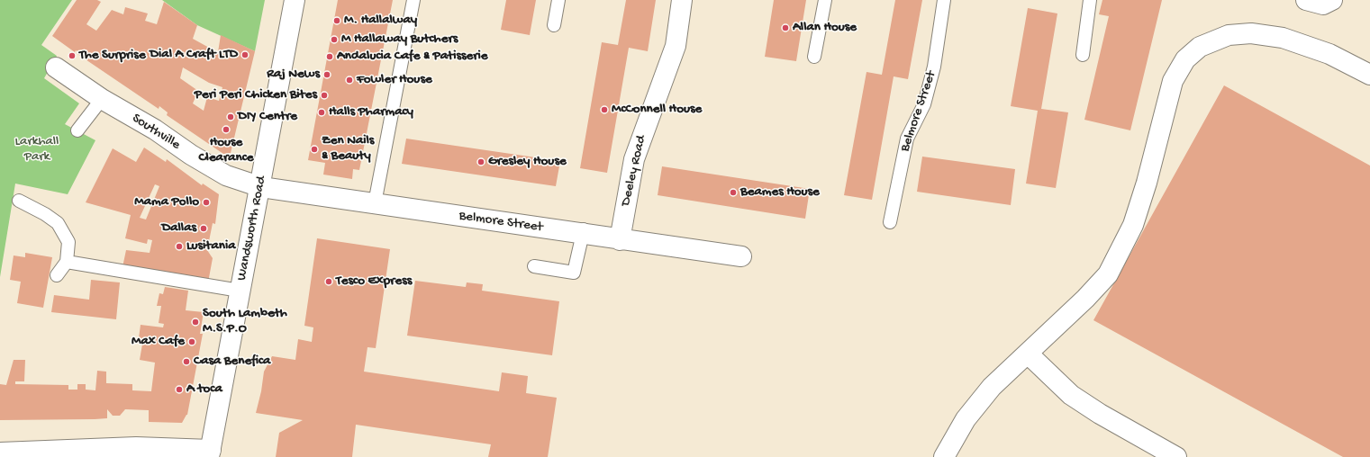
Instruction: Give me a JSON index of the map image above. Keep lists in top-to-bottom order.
{
  "streets": {
    "street": [
      "Belmore Street",
      "Southville",
      "Deeley Road",
      "Wandsworth Road"
    ]
  },
  "crossings": [
    ["Belmore Street", "Southville"],
    ["Belmore Street", "Deeley Road"],
    ["Belmore Street", "Wandsworth Road"],
    ["Southville", "Wandsworth Road"]
  ],
  "parks": ["Larkhall Park"],
  "places": [
    "M. Hallalway",
    "Allan House",
    "M Hallaway Butchers",
    "Dial A Craft LTD",
    "The Surprise",
    "Andalucia Cafe & Patisserie",
    "Raj News",
    "Fowler House",
    "Peri Peri Chicken Bites",
    "McConnell House",
    "Halls Pharmacy",
    "DIY Centre",
    "House Clearance",
    "Zen Nails & Beauty",
    "Gresley House",
    "Beames House",
    "Mama Pollo",
    "Dallas",
    "Lusitania",
    "Tesco Express",
    "South Lambeth M.S.P.O",
    "Max Cafe",
    "Casa Benefica",
    "A toca"
  ]
}
